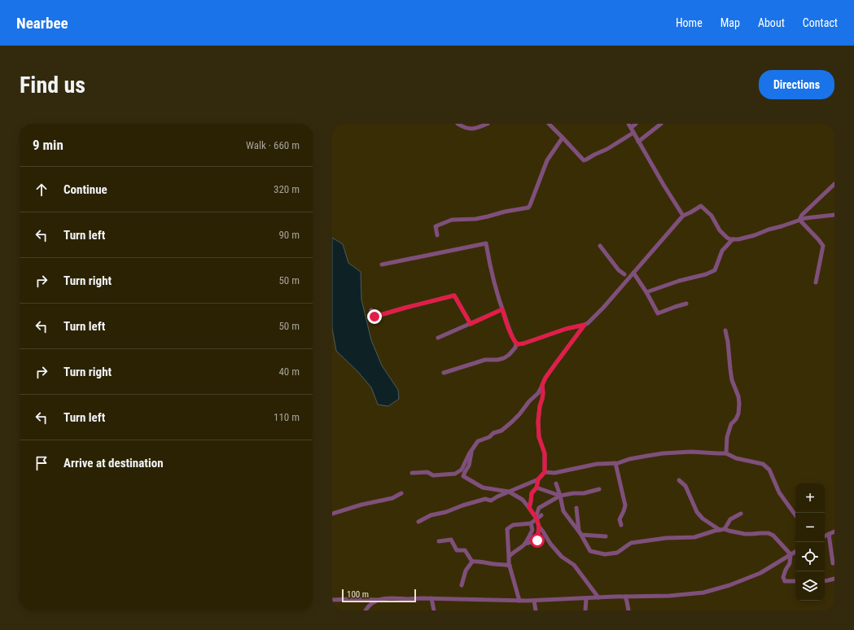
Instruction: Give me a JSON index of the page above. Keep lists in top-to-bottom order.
{
  "scale_bar": "100 m",
  "page": {
    "header": "Nearbee",
    "nav": [
      "Home",
      "Map",
      "About",
      "Contact"
    ],
    "buttons": "Directions",
    "title": "Find us",
    "heading": ["9 min", "Walk · 660 m"],
    "list": [
      ["Continue", "320 m"],
      ["Turn left", "90 m"],
      ["Turn right", "50 m"],
      ["Turn left", "50 m"],
      ["Turn right", "40 m"],
      ["Turn left", "110 m"],
      "Arrive at destination"
    ],
    "map_buttons": ["+", "−"],
    "scale": "100 m"
  }
}
